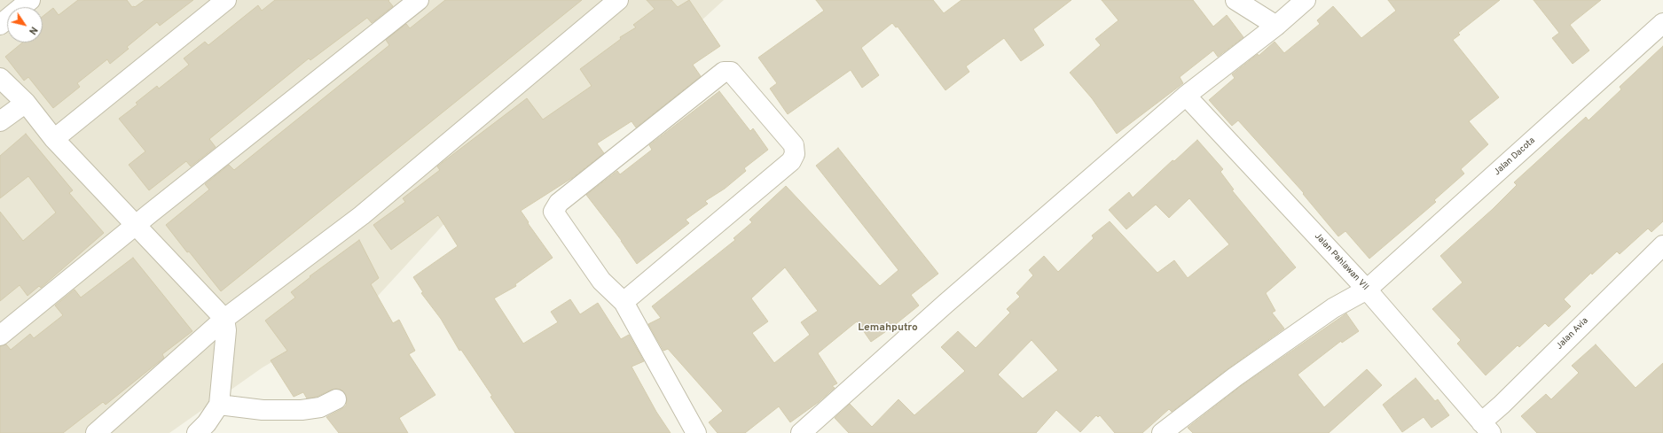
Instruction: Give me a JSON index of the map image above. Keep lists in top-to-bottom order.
{
  "streets": {
    "street": ["Jalan Dacota", "Jalan Pahlawan VII", "Jalan Avia"]
  },
  "crossings": [
    ["Jalan Dacota", "Jalan Pahlawan VII"],
    ["Jalan Pahlawan VII", "Jalan Avia"]
  ],
  "districts": ["Lemahputro"],
  "north": "bottom right"
}
